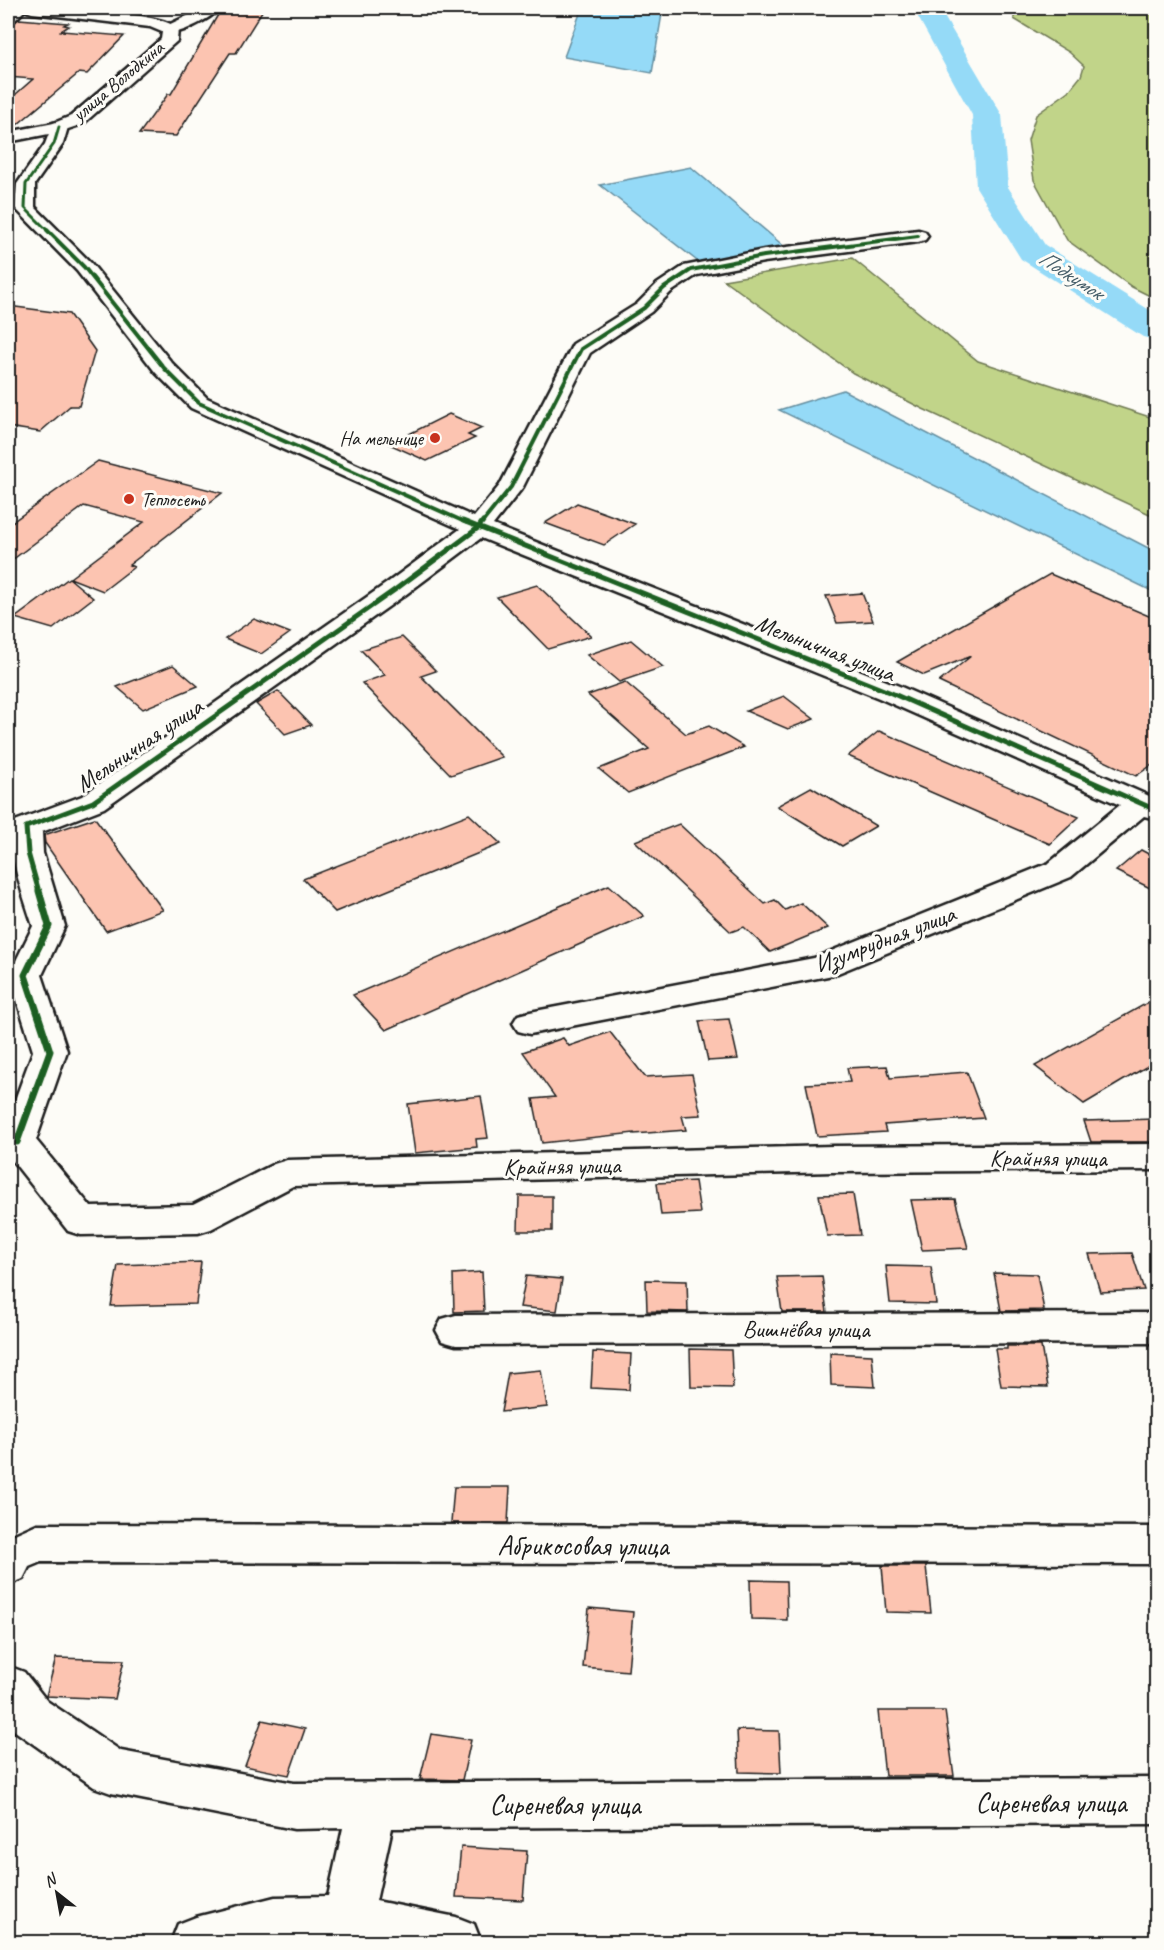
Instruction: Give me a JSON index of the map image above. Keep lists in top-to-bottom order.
{
  "streets": {
    "street": [
      "улица Володкина",
      "Мельничная улица",
      "Изумрудная улица",
      "Крайняя улица",
      "Вишнёвая улица",
      "Абрикосовая улица",
      "Сиреневая улица"
    ]
  },
  "crossings": [
    ["улица Володкина", "Мельничная улица"],
    ["Мельничная улица", "Изумрудная улица"],
    ["Мельничная улица", "Крайняя улица"]
  ],
  "water": ["Подкумок"],
  "places": ["На мельнице", "Теплосеть"],
  "north": "top left"
}
